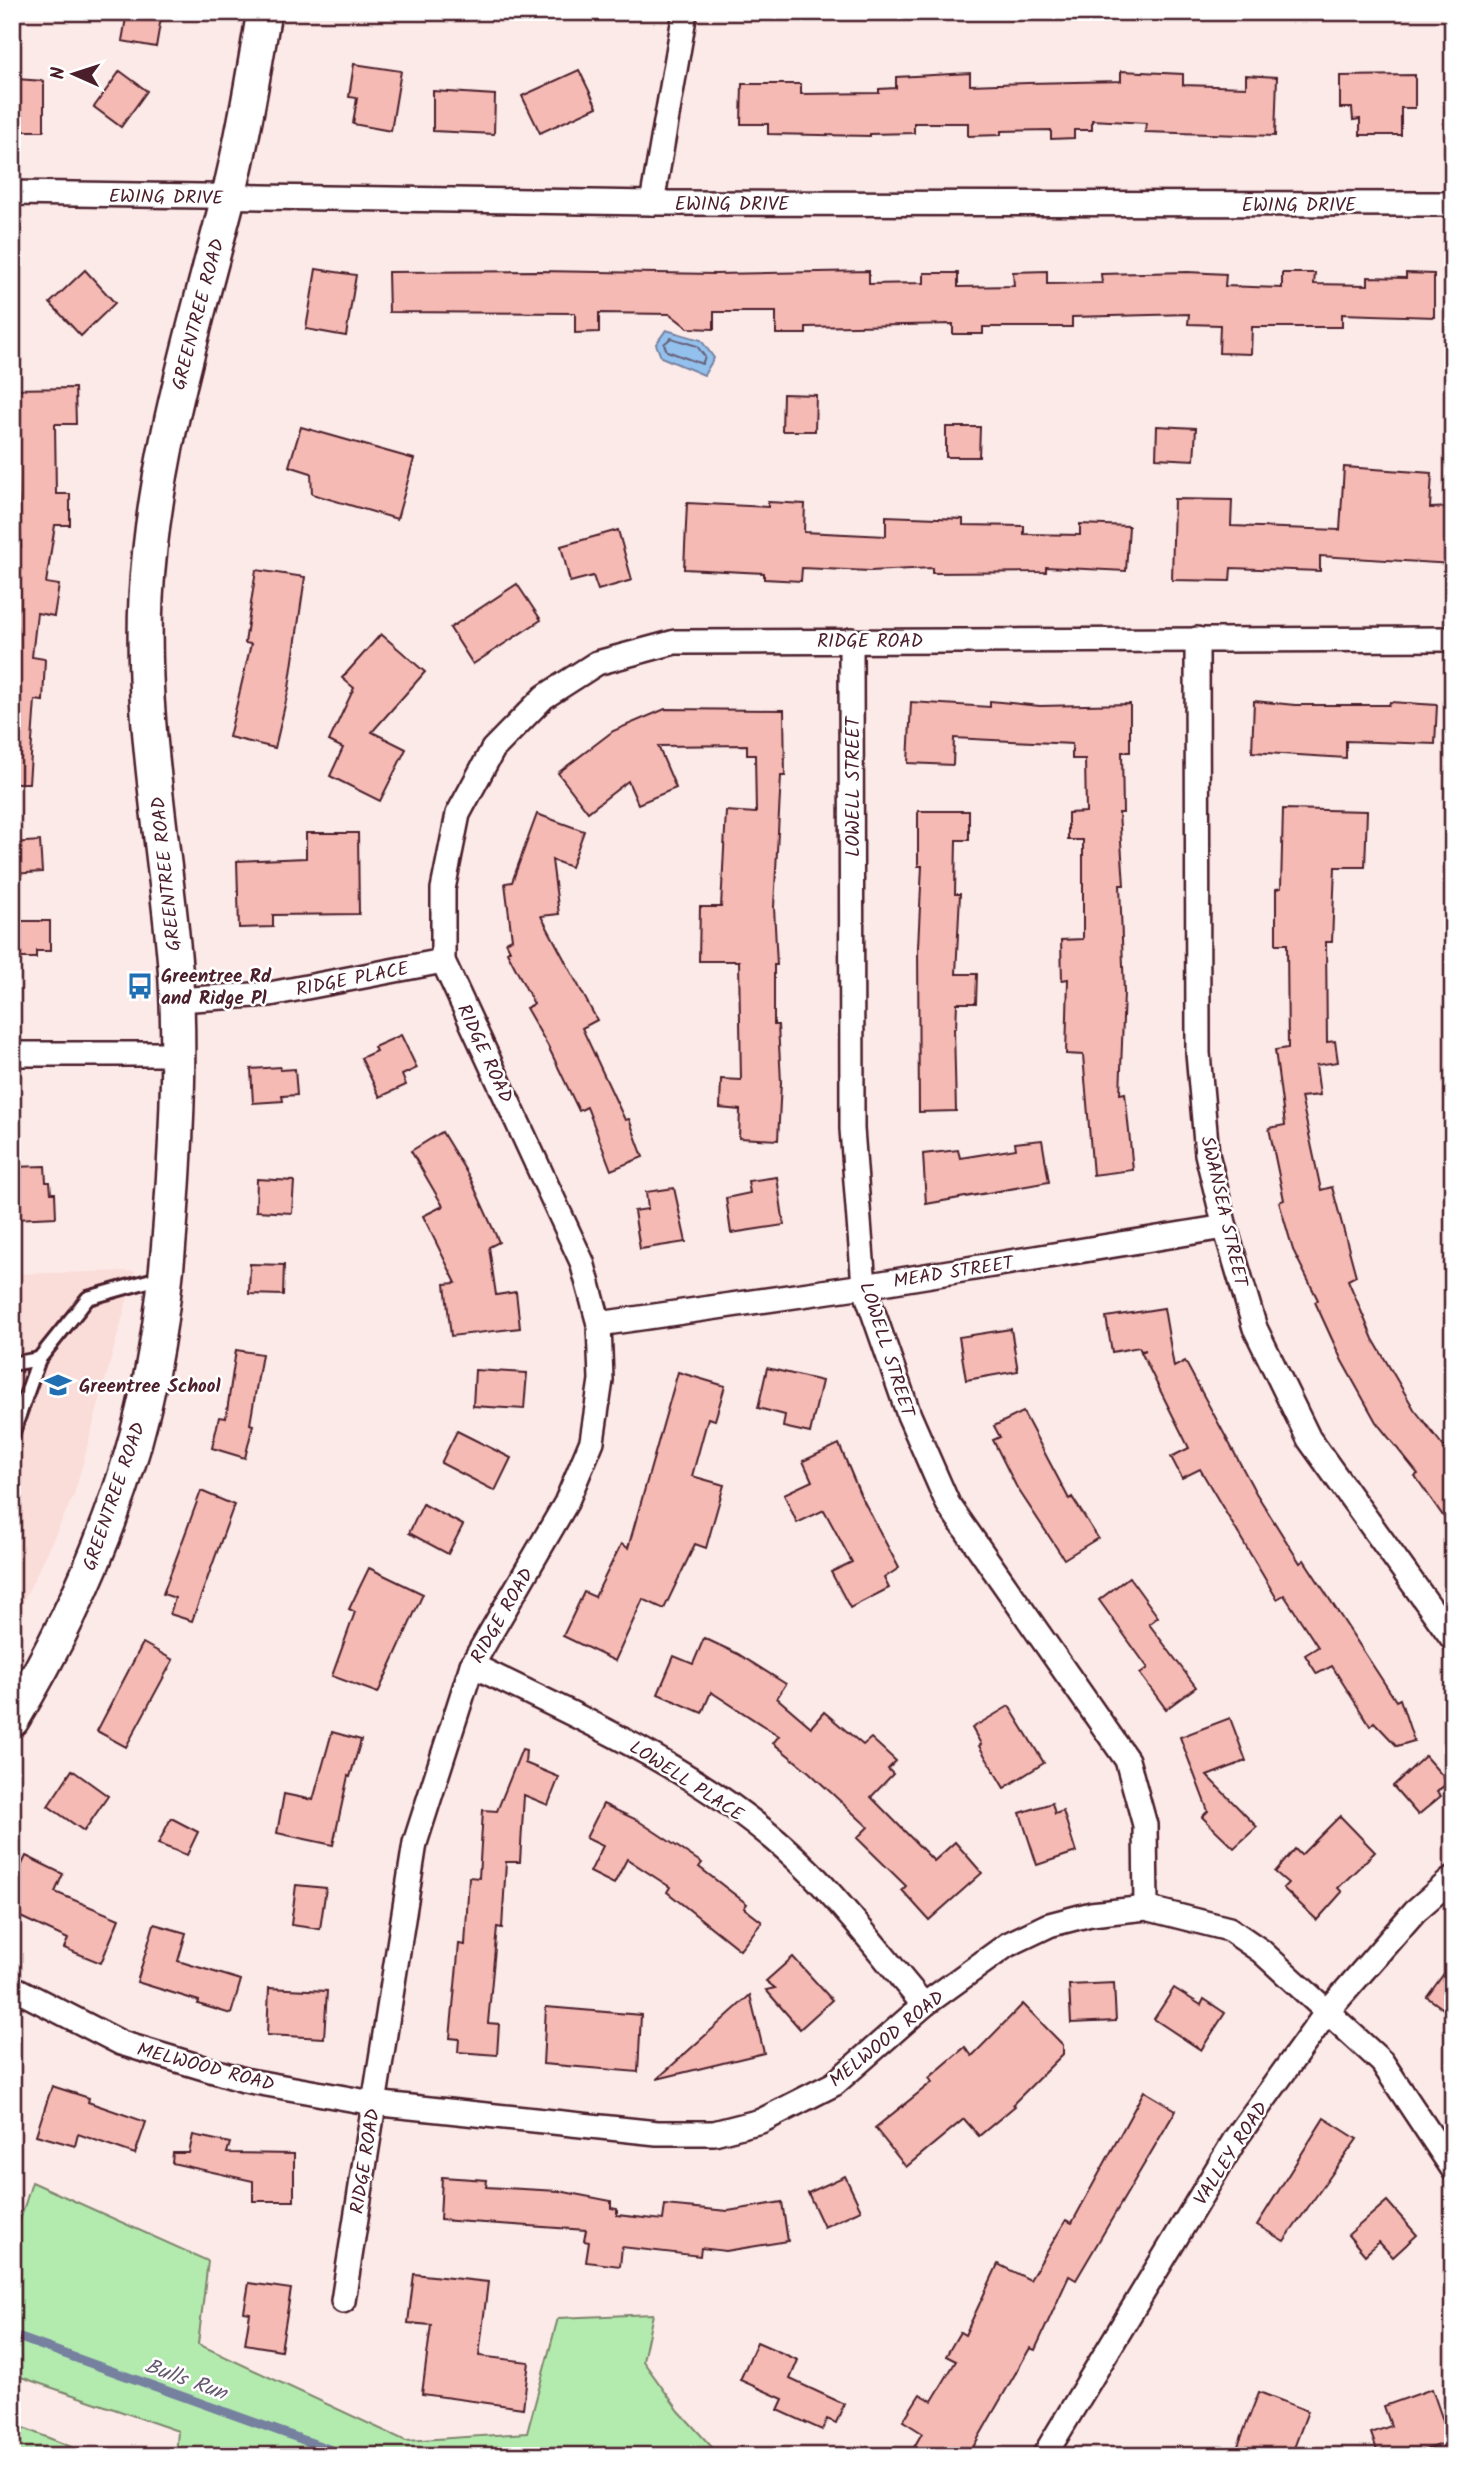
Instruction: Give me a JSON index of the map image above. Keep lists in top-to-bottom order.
{
  "streets": {
    "street": [
      "EWING DRIVE",
      "GREENTREE ROAD",
      "RIDGE ROAD",
      "LOWELL STREET",
      "RIDGE PLACE",
      "SWANSEA STREET",
      "MEAD STREET",
      "LOWELL PLACE",
      "MELWOOD ROAD",
      "VALLEY ROAD"
    ]
  },
  "crossings": [
    ["EWING DRIVE", "GREENTREE ROAD"],
    ["GREENTREE ROAD", "RIDGE PLACE"],
    ["RIDGE ROAD", "LOWELL STREET"],
    ["RIDGE ROAD", "RIDGE PLACE"],
    ["RIDGE ROAD", "SWANSEA STREET"],
    ["RIDGE ROAD", "MEAD STREET"],
    ["RIDGE ROAD", "LOWELL PLACE"],
    ["RIDGE ROAD", "MELWOOD ROAD"],
    ["LOWELL STREET", "MEAD STREET"],
    ["LOWELL STREET", "MELWOOD ROAD"],
    ["SWANSEA STREET", "MEAD STREET"],
    ["LOWELL PLACE", "MELWOOD ROAD"],
    ["MELWOOD ROAD", "VALLEY ROAD"]
  ],
  "water": ["Bulls Run"],
  "places": {
    "bus stop": ["Greentree Rd and Ridge Pl"],
    "school or university": ["Greentree School"]
  },
  "north": "left"
}
